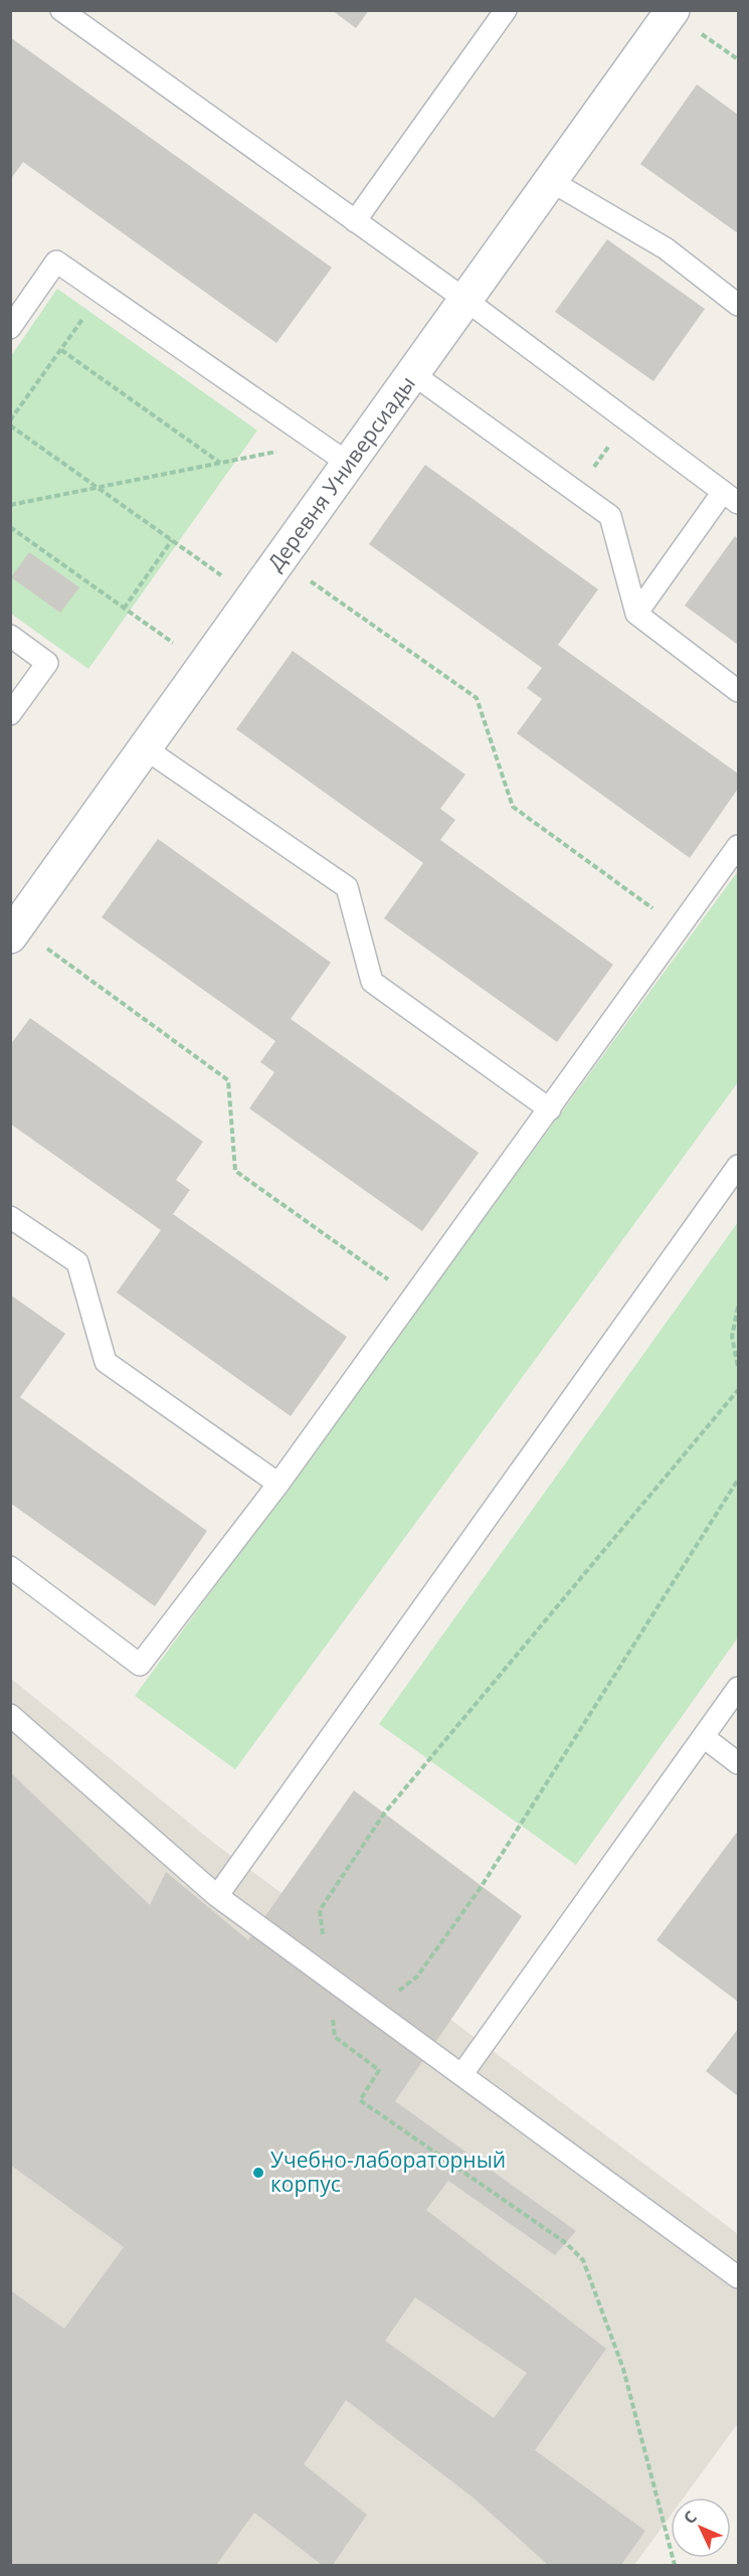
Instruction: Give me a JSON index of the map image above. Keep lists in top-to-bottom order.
{
  "streets": {
    "street": ["Деревня Универсиады"]
  },
  "places": ["Учебно-лабораторный корпус"],
  "north": "top left"
}
